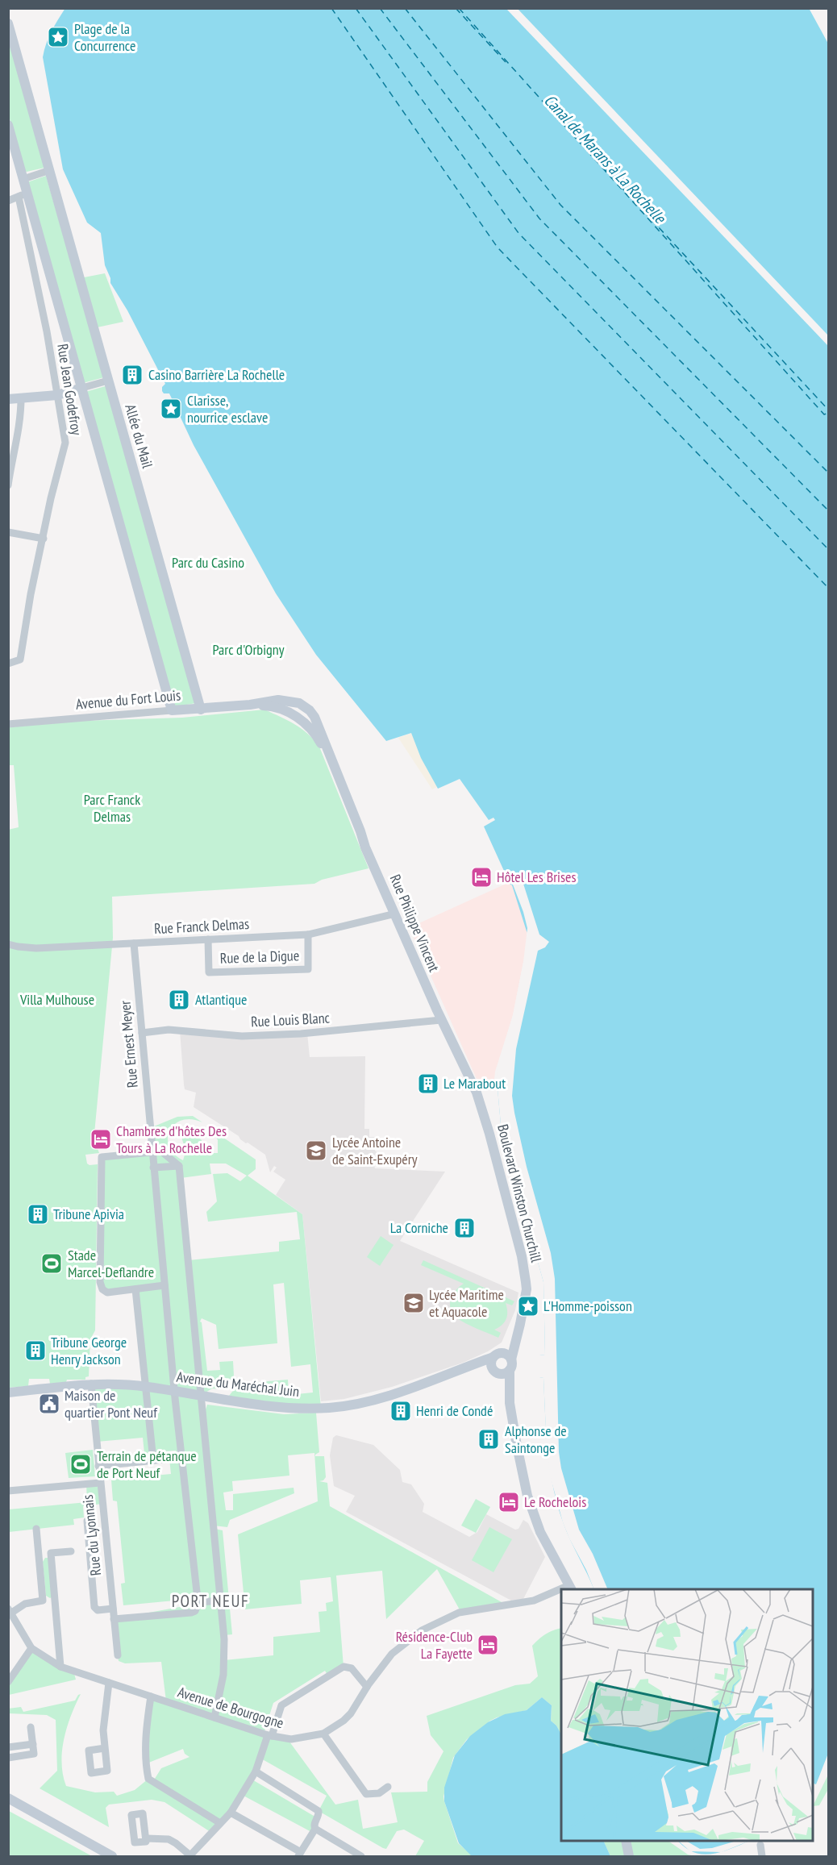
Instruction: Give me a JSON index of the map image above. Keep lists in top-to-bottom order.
{
  "streets": {
    "street": [
      "Rue Jean Godefroy",
      "Allée du Mail",
      "Avenue du Fort Louis",
      "Rue Philippe Vincent",
      "Rue Franck Delmas",
      "Rue de la Digue",
      "Rue Louis Blanc",
      "Rue Ernest Meyer",
      "Boulevard Winston Churchill",
      "Avenue du Maréchal Juin",
      "Rue du Lyonnais",
      "Avenue de Bourgogne"
    ]
  },
  "crossings": [
    ["Allée du Mail", "Avenue du Fort Louis"],
    ["Avenue du Fort Louis", "Rue Philippe Vincent"],
    ["Rue Philippe Vincent", "Rue Franck Delmas"],
    ["Rue Philippe Vincent", "Rue Louis Blanc"],
    ["Rue Philippe Vincent", "Boulevard Winston Churchill"],
    ["Rue Franck Delmas", "Rue de la Digue"],
    ["Rue Franck Delmas", "Rue Ernest Meyer"],
    ["Rue Louis Blanc", "Rue Ernest Meyer"],
    ["Rue Ernest Meyer", "Avenue du Maréchal Juin"],
    ["Boulevard Winston Churchill", "Avenue du Maréchal Juin"],
    ["Avenue du Maréchal Juin", "Rue du Lyonnais"]
  ],
  "districts": ["PORT NEUF"],
  "water": ["Canal de Marans à La Rochelle"],
  "parks": [
    "Parc du Casino",
    "Parc d'Orbigny",
    "Parc Franck Delmas",
    "Villa Mulhouse"
  ],
  "places": {
    "place": ["Plage de la Concurrence", "Clarisse, nourrice esclave", "L'Homme-poisson"],
    "building": [
      "Casino Barrière La Rochelle",
      "Atlantique",
      "Le Marabout",
      "Tribune Apivia",
      "La Corniche",
      "Tribune George Henry Jackson",
      "Henri de Condé",
      "Alphonse de Saintonge"
    ],
    "hotel": [
      "Hôtel Les Brises",
      "Chambres d'hôtes Des Tours à La Rochelle",
      "Le Rochelois",
      "Résidence-Club La Fayette"
    ],
    "school or university": ["Lycée Antoine de Saint-Exupéry", "Lycée Maritime et Aquacole"],
    "sports": ["Stade Marcel-Deflandre", "Terrain de pétanque de Port Neuf"],
    "public building": ["Maison de quartier Pont Neuf"]
  }
}
